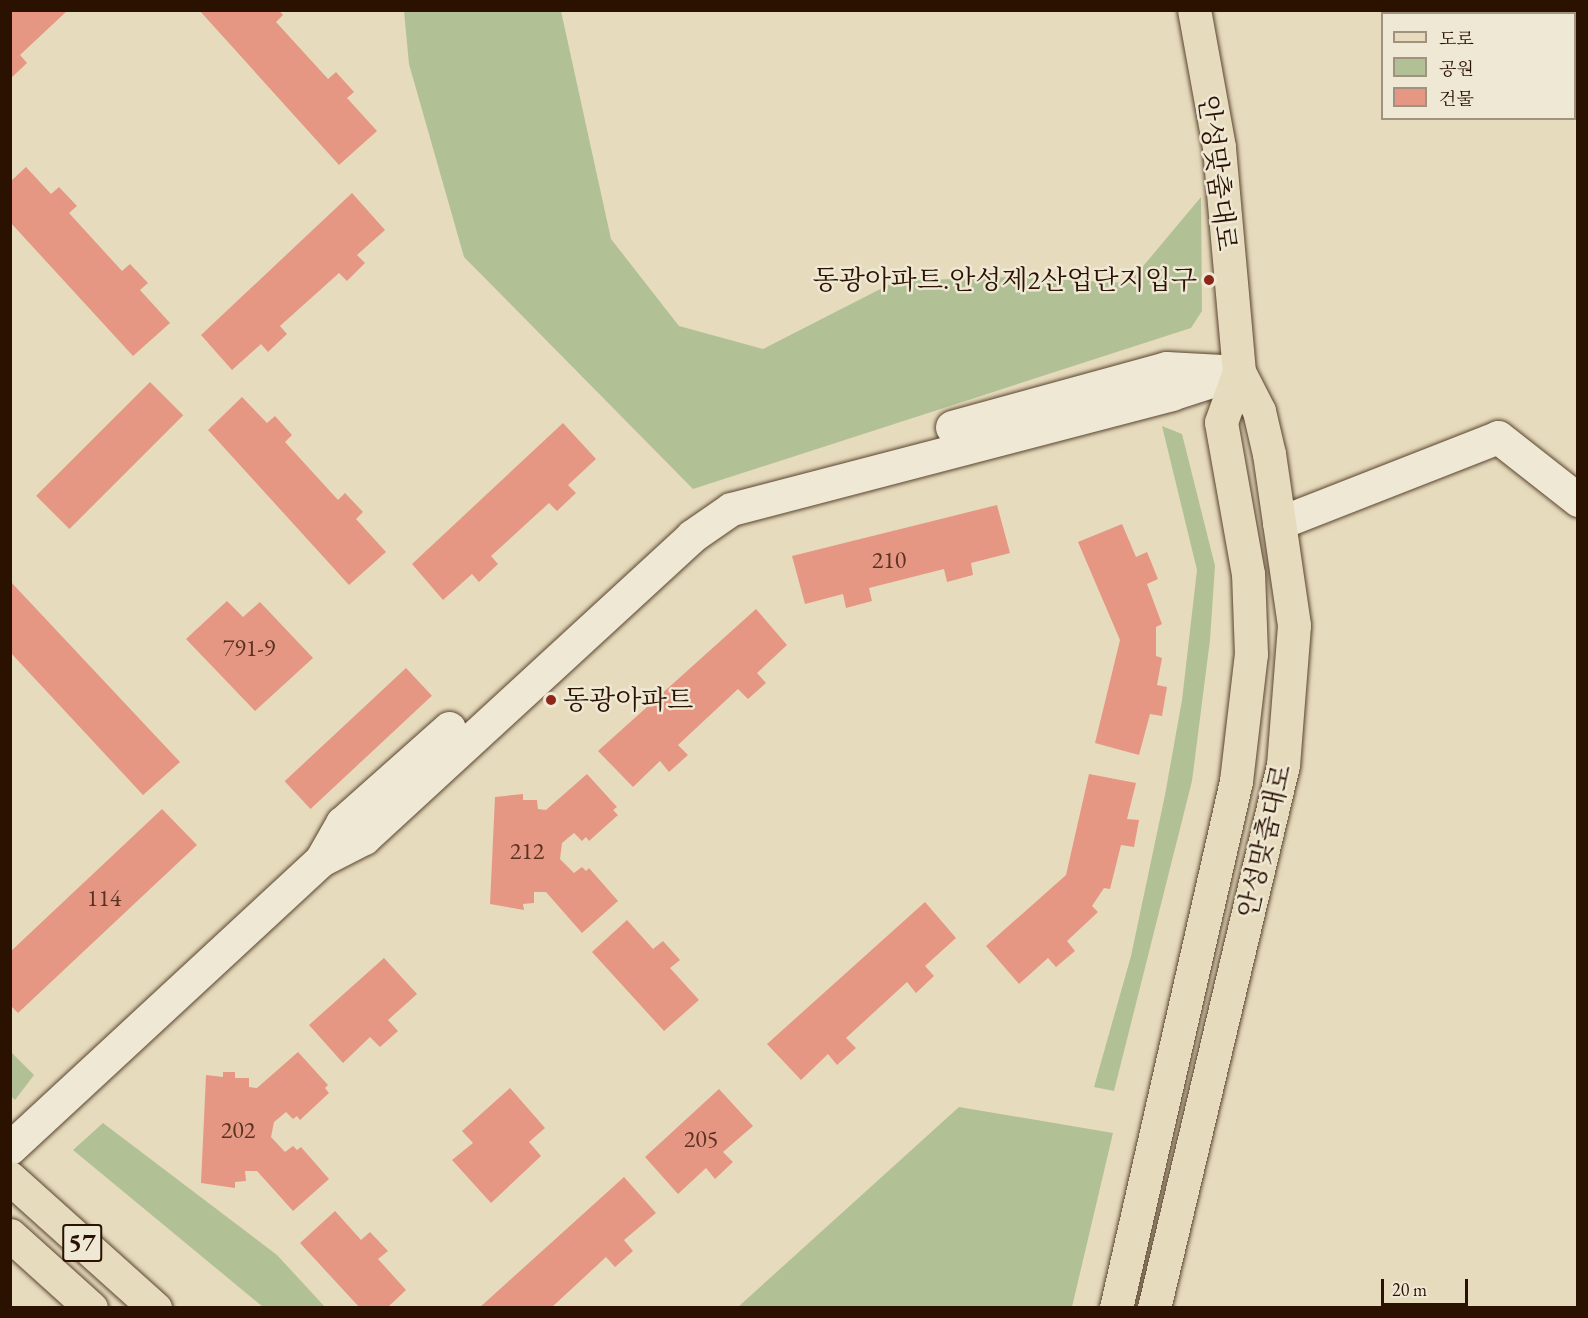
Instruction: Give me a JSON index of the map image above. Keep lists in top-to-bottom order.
{
  "streets": {
    "main road": ["안성맞춤대로", "57"]
  },
  "places": ["동광아파트.안성제2산업단지입구", "동광아파트"],
  "house_numbers": [
    "210",
    "791-9",
    "212",
    "114",
    "202",
    "205"
  ],
  "legend": ["도로", "공원", "건물"],
  "scale_bar": "20 m"
}
